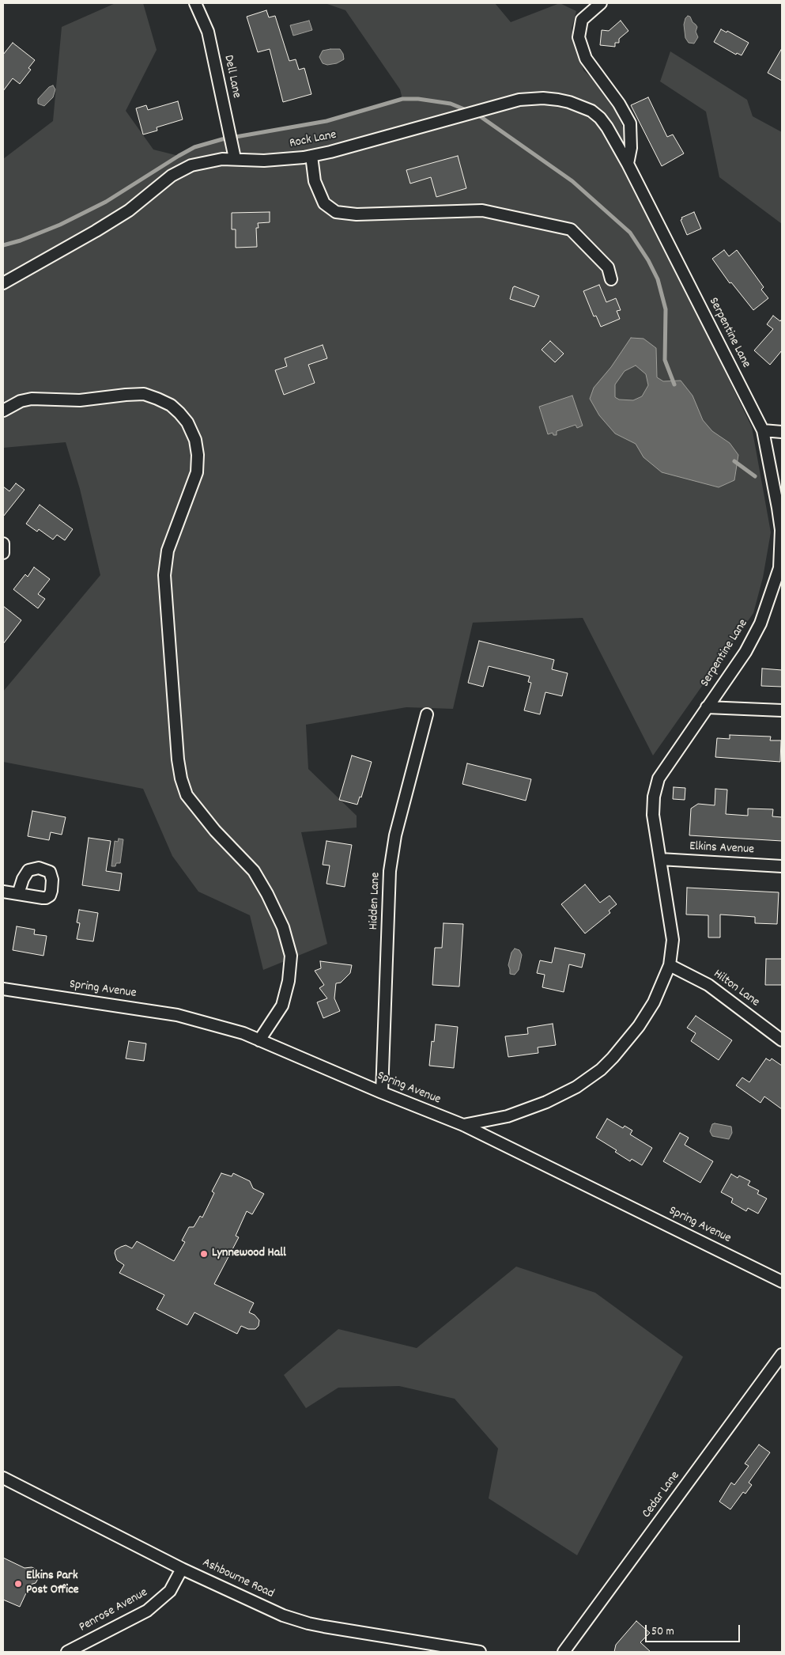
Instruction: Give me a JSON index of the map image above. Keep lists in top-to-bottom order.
{
  "streets": {
    "street": [
      "Dell Lane",
      "Rock Lane",
      "Serpentine Lane",
      "Elkins Avenue",
      "Hidden Lane",
      "Hilton Lane",
      "Spring Avenue",
      "Cedar Lane",
      "Ashbourne Road",
      "Penrose Avenue"
    ]
  },
  "crossings": [
    ["Dell Lane", "Rock Lane"],
    ["Rock Lane", "Serpentine Lane"],
    ["Serpentine Lane", "Elkins Avenue"],
    ["Serpentine Lane", "Hilton Lane"],
    ["Serpentine Lane", "Spring Avenue"],
    ["Hidden Lane", "Spring Avenue"],
    ["Ashbourne Road", "Penrose Avenue"]
  ],
  "places": ["Lynnewood Hall", "Elkins Park Post Office"],
  "scale_bar": "50 m"
}
